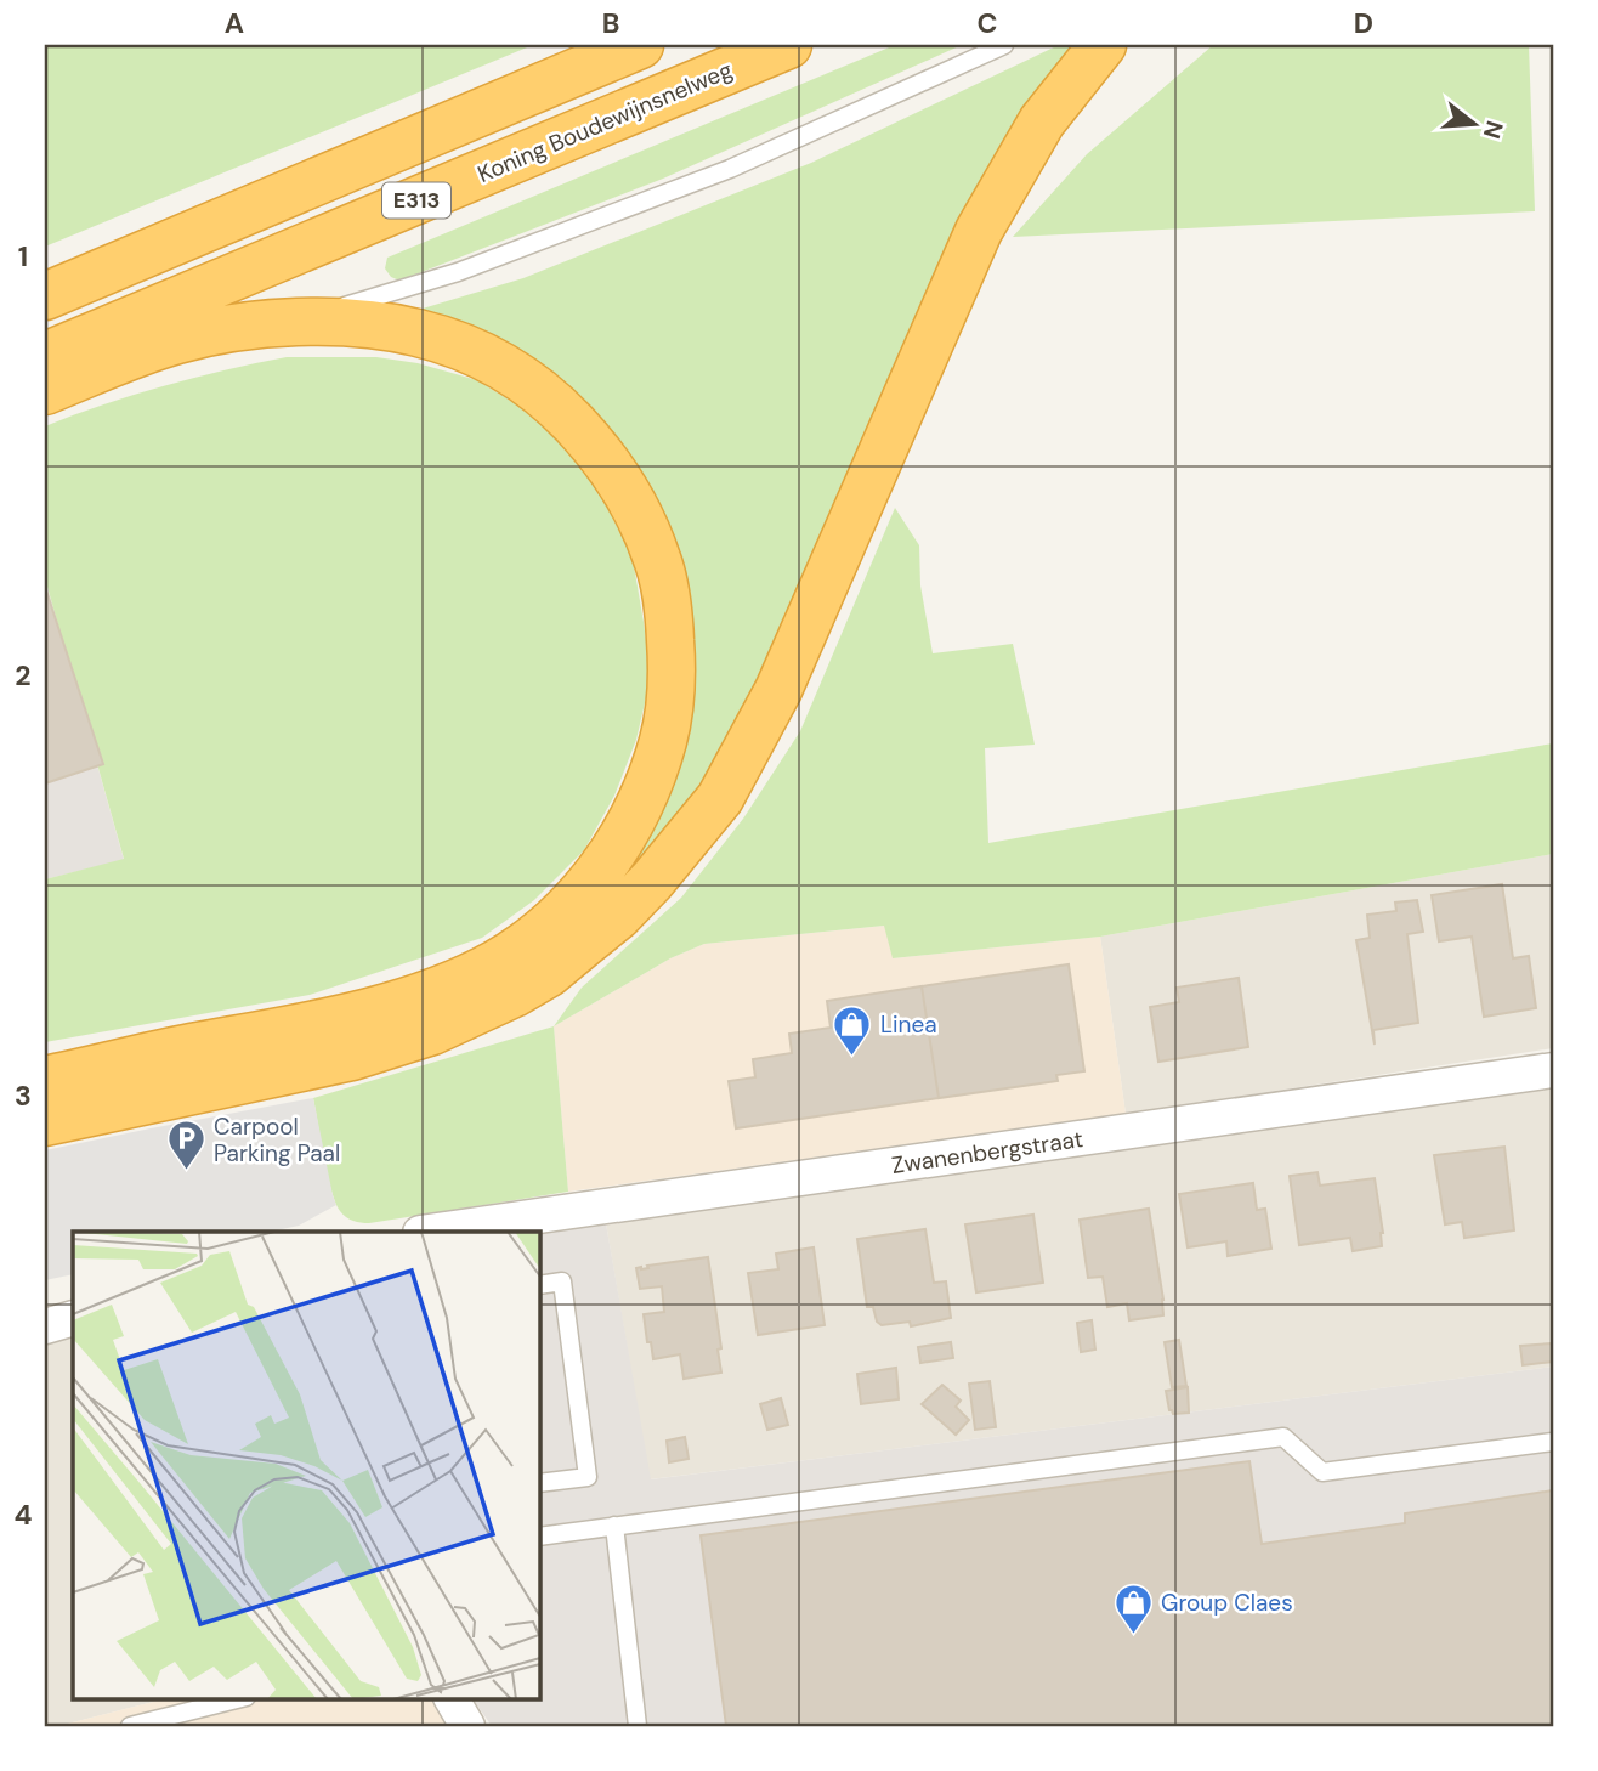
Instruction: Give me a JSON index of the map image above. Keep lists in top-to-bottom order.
{
  "streets": {
    "highway": ["Koning Boudewijnsnelweg", "E313"],
    "street": ["Zwanenbergstraat"]
  },
  "places": {
    "shop": ["Linea", "Group Claes"],
    "parking": ["Carpool Parking Paal"]
  },
  "north": "right",
  "grid": {
    "columns": [
      "A",
      "B",
      "C",
      "D"
    ],
    "rows": [
      "1",
      "2",
      "3",
      "4"
    ]
  }
}
